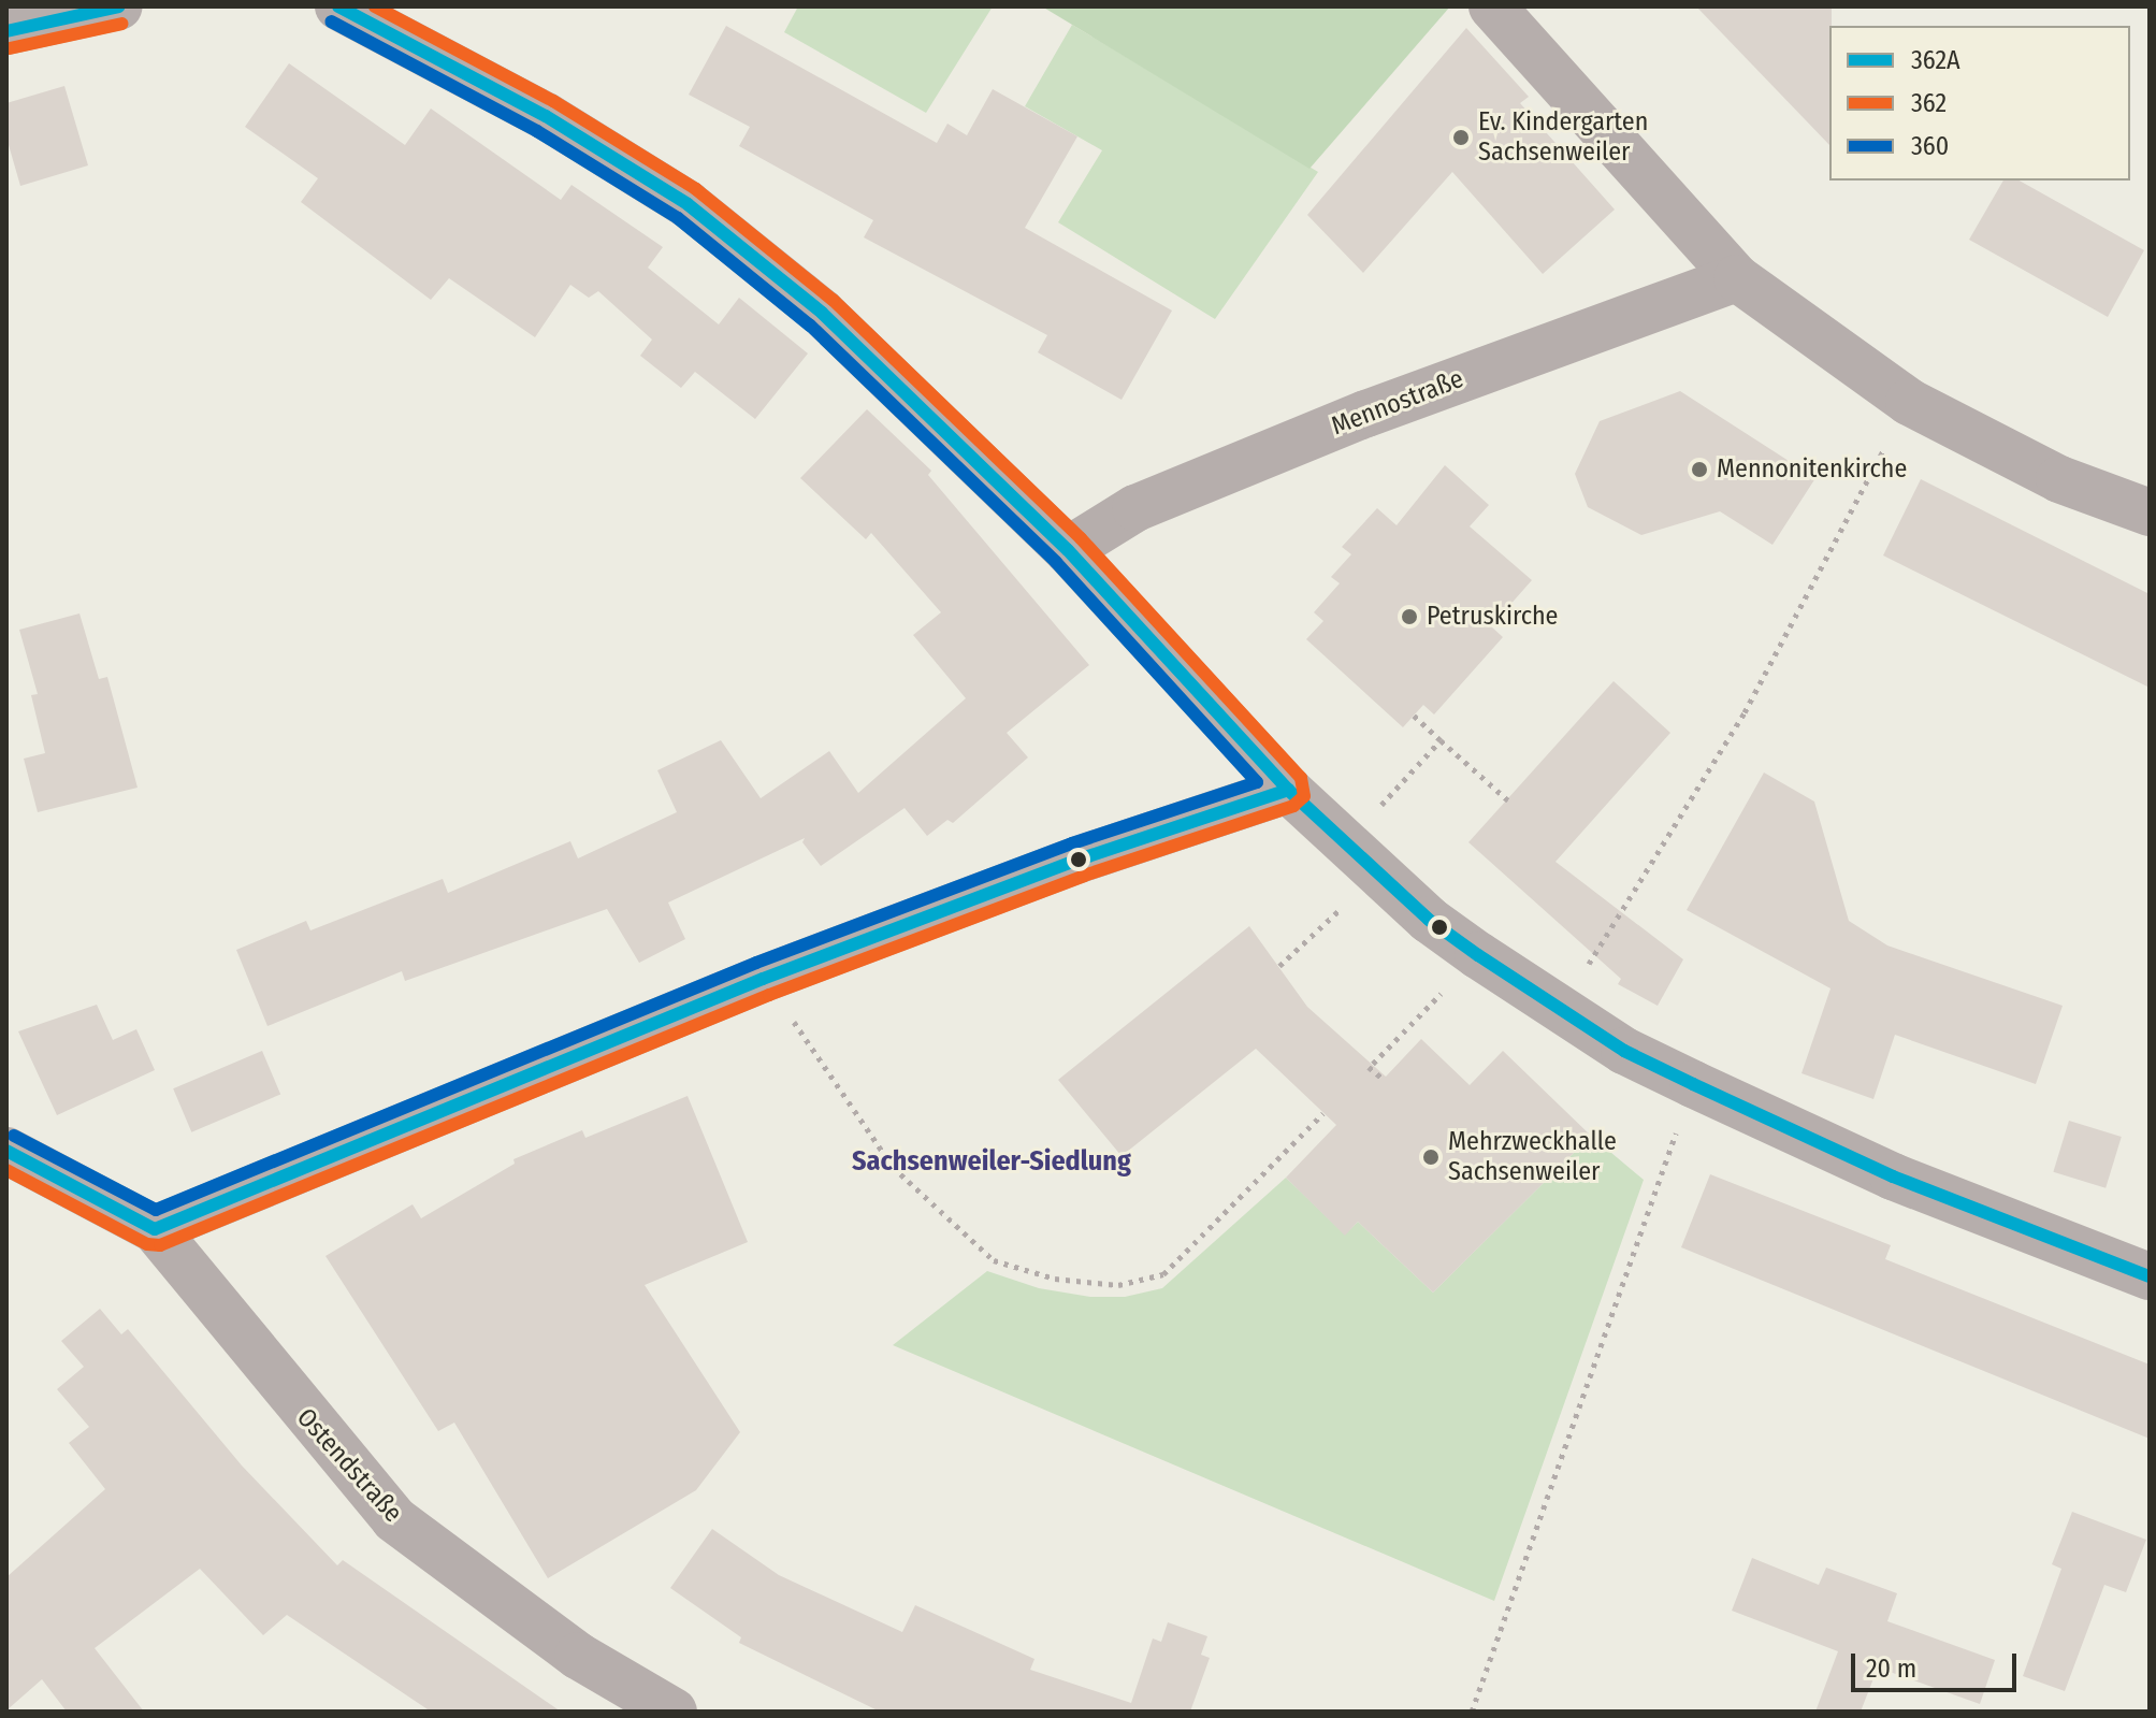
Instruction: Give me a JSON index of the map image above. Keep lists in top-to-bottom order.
{
  "streets": {
    "street": ["Mennostraße", "Ostendstraße"]
  },
  "districts": ["Sachsenweiler-Siedlung"],
  "places": [
    "Ev. Kindergarten Sachsenweiler",
    "Mennonitenkirche",
    "Petruskirche",
    "Mehrzweckhalle Sachsenweiler"
  ],
  "lines": ["transit line 362A", "transit line 362", "transit line 360"],
  "legend": ["362A", "362", "360"],
  "scale_bar": "20 m"
}
